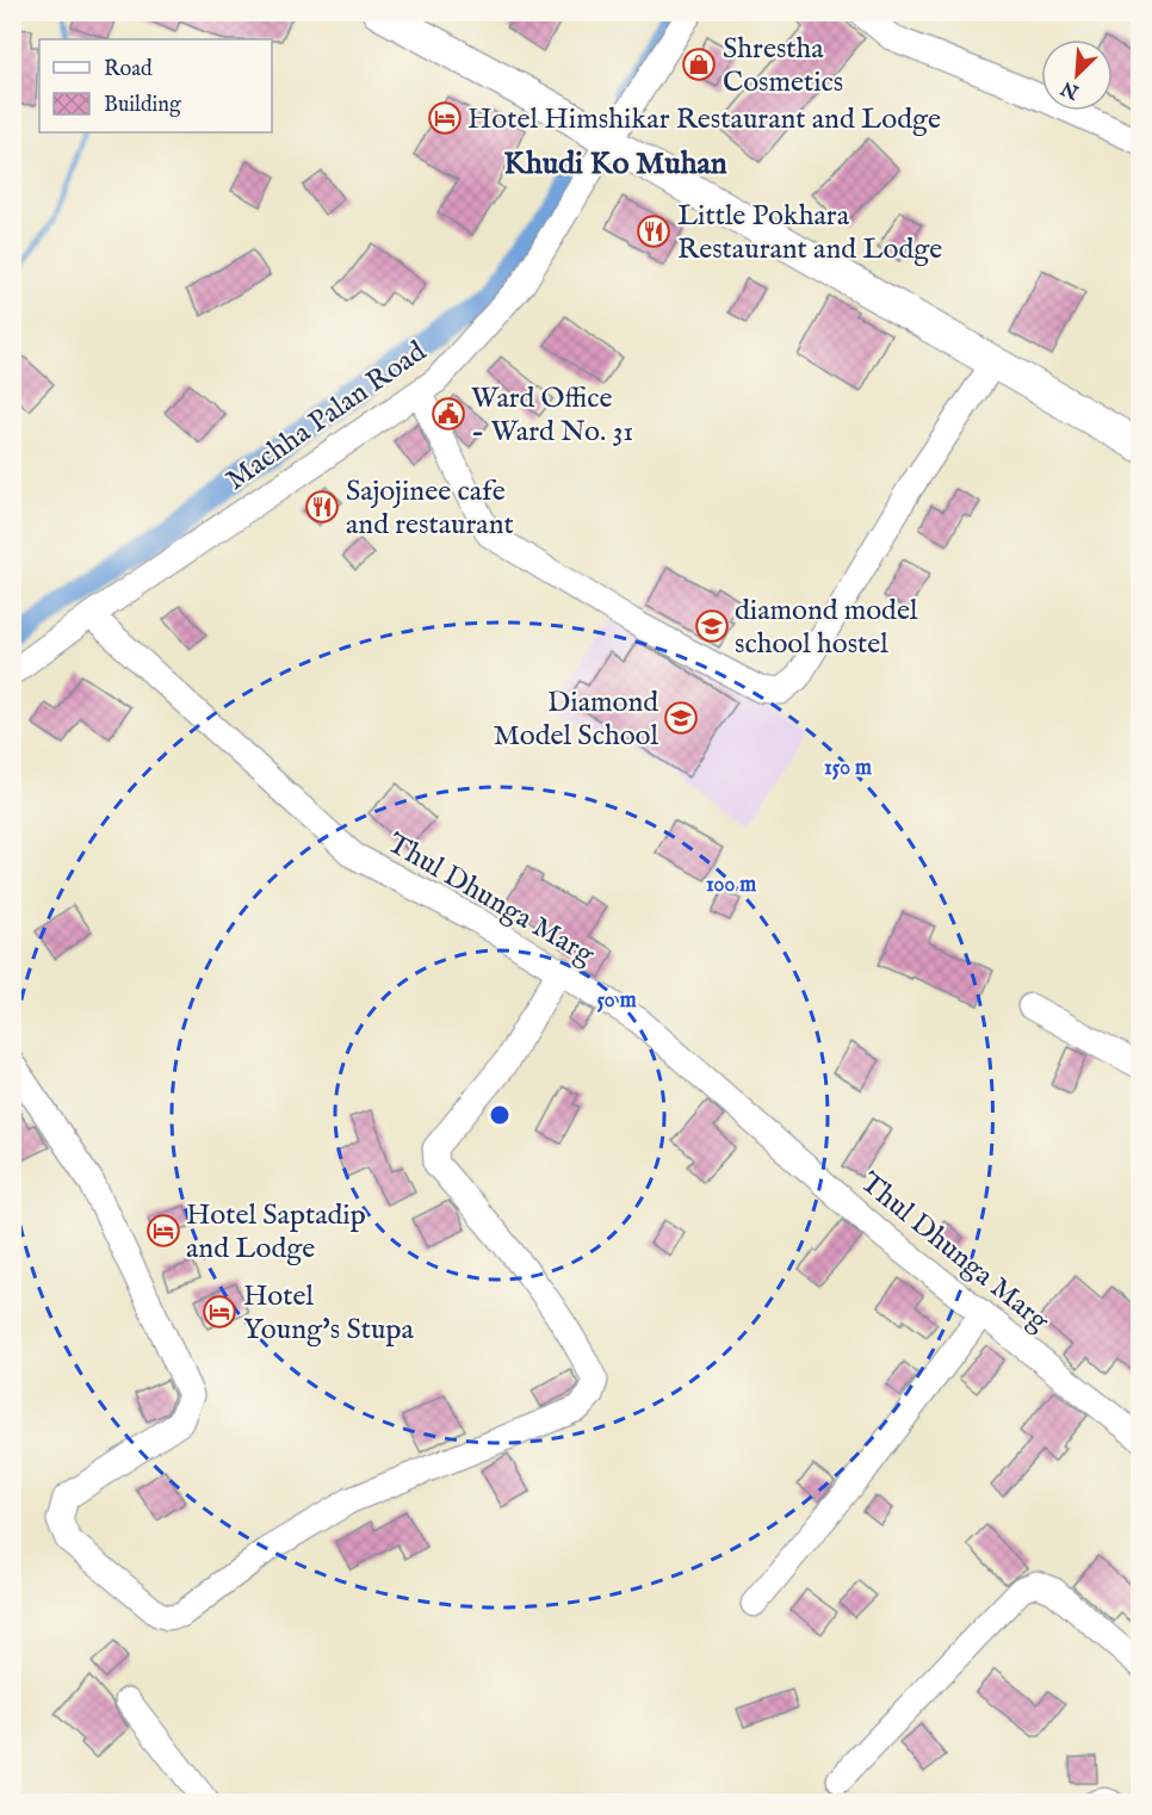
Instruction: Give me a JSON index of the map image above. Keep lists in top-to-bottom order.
{
  "streets": {
    "street": ["Machha Palan Road", "Thul Dhunga Marg"]
  },
  "crossings": [
    ["Machha Palan Road", "Thul Dhunga Marg"]
  ],
  "districts": ["Khudi Ko Muhan"],
  "places": {
    "shop": ["Shrestha Cosmetics"],
    "hotel": ["Hotel Himshikar Restaurant and Lodge", "Hotel Saptadip and Lodge", "Hotel Young's Stupa"],
    "restaurant": ["Little Pokhara Restaurant and Lodge", "Sajojinee cafe and restaurant"],
    "public building": ["Ward Office - Ward No. 31"],
    "school or university": ["diamond model school hostel", "Diamond Model School"]
  },
  "legend": ["Road", "Building"],
  "north": "bottom left",
  "rings": ["150 m", "100 m", "50 m"]
}
